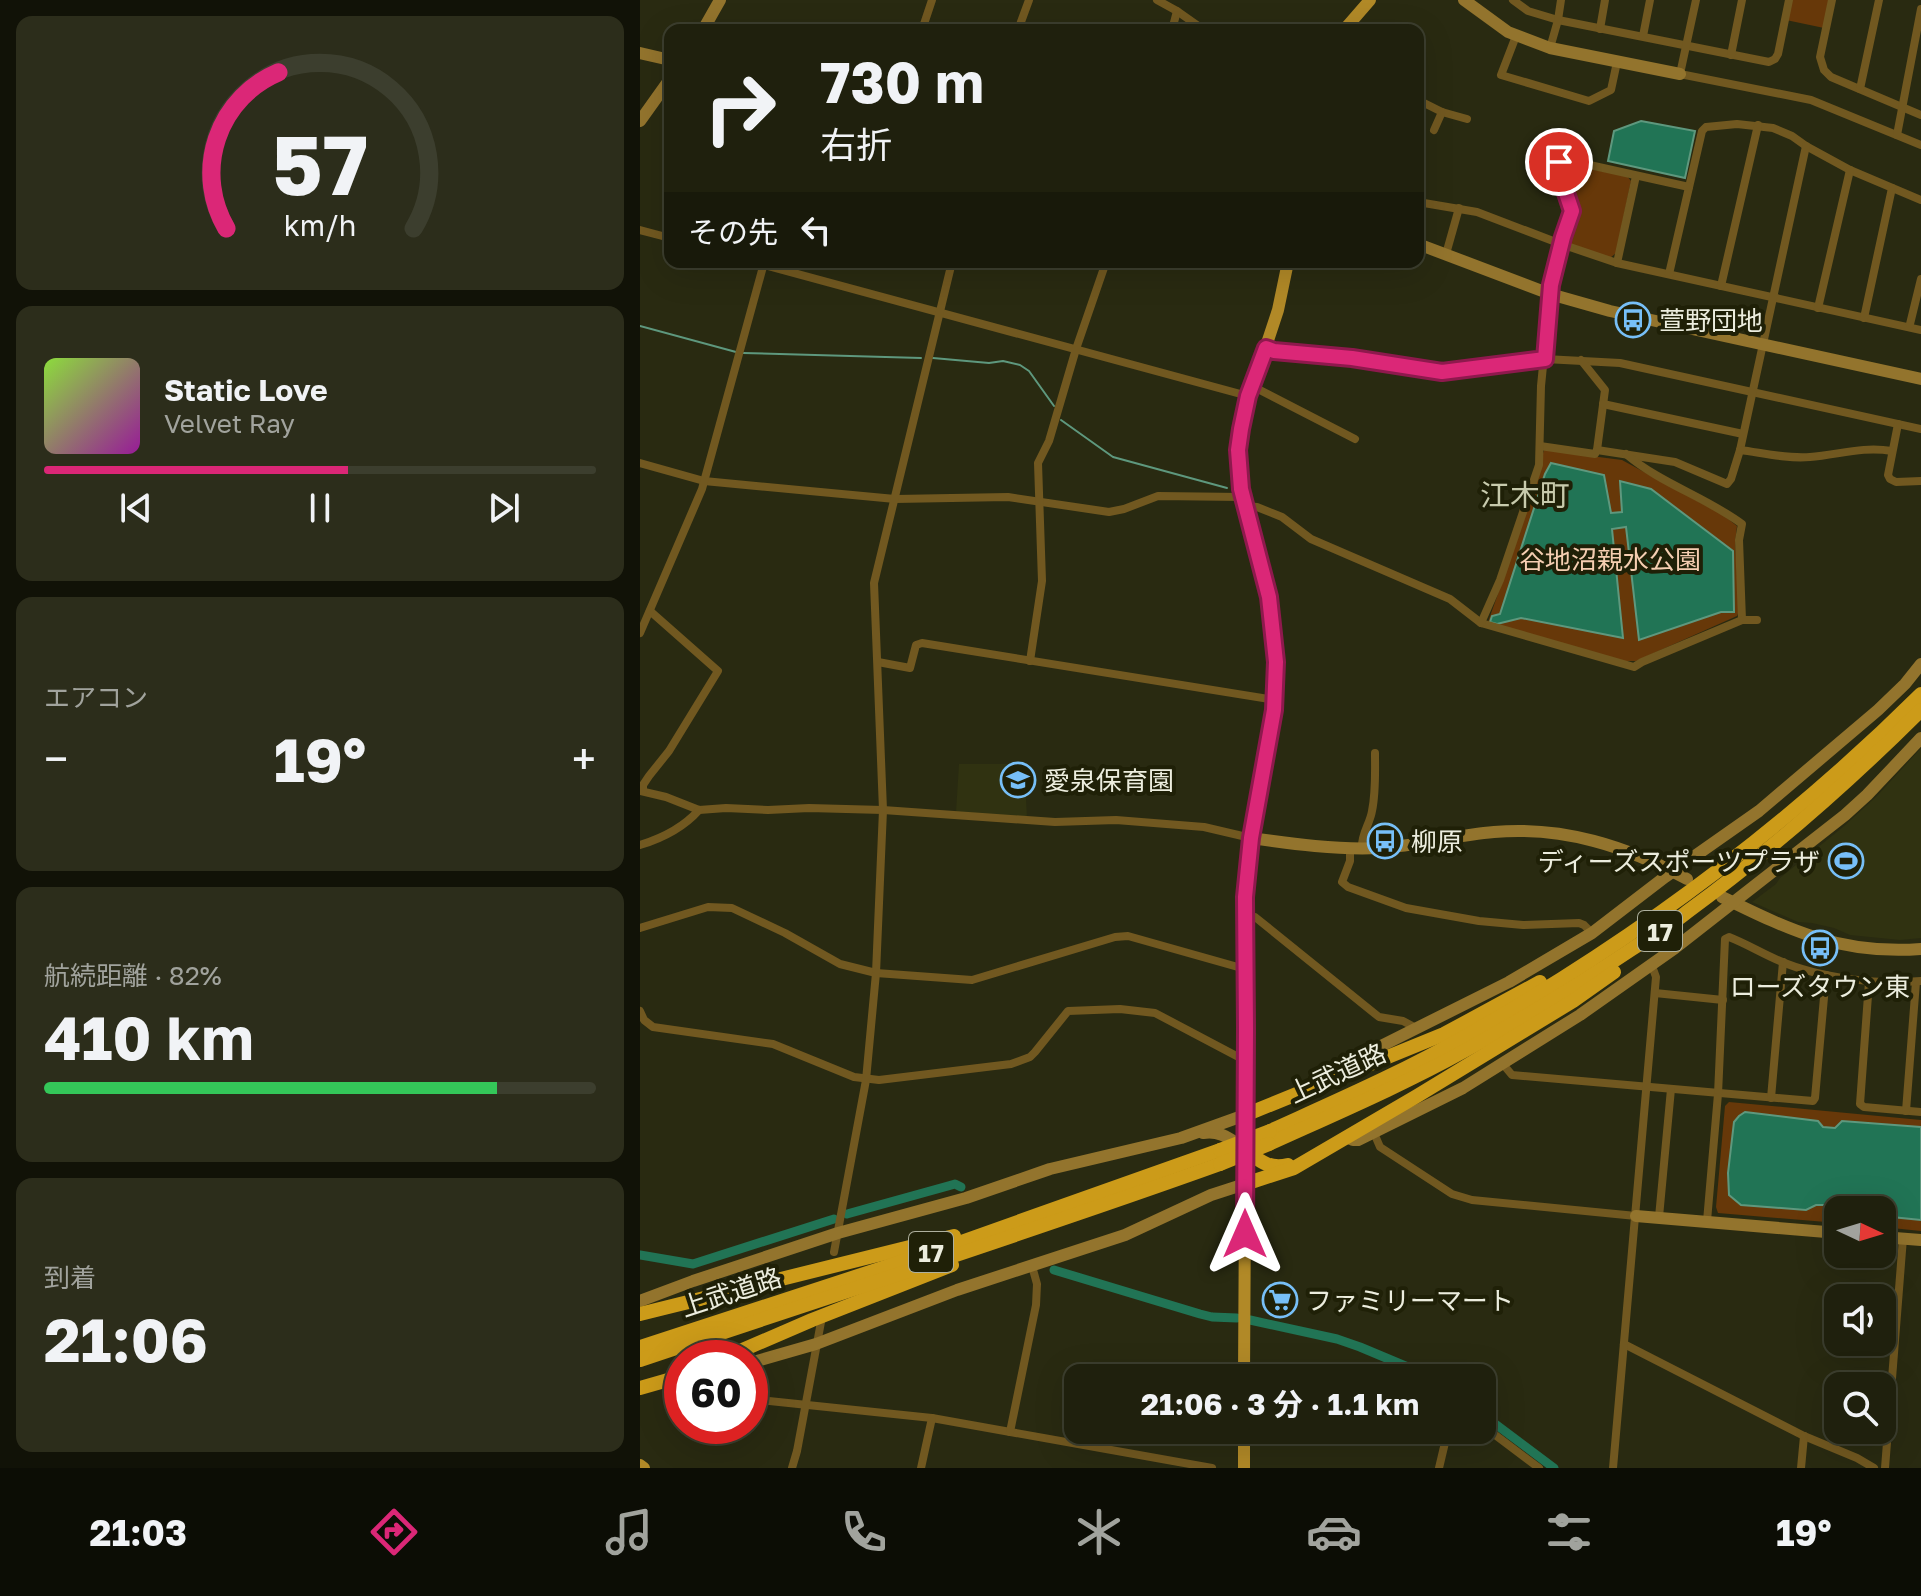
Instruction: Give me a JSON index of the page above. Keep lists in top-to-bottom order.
{
  "streets": {
    "highway": ["17", "上武道路"]
  },
  "crossings": [
    ["17", "上武道路"]
  ],
  "districts": ["江木町"],
  "parks": ["谷地沼親水公園"],
  "places": {
    "bus stop": ["萱野団地", "柳原", "ローズタウン東"],
    "school or university": ["愛泉保育園"],
    "sports": ["ディーズスポーツプラザ"],
    "supermarket": ["ファミリーマート"]
  },
  "north": "right",
  "page": {
    "turn": ["730 m", "右折"],
    "then": "その先",
    "song": ["Static Love", "Velvet Ray"],
    "tile": [
      "エアコン",
      ["航続距離 · 82%", "410 km"],
      ["到着", "21:06"]
    ],
    "heat": ["−", "19°", "+"],
    "limit": "60",
    "trip": "21:06 · 3 分 · 1.1 km",
    "tabs": ["21:03", "19°"],
    "gauge": ["57", "km/h"]
  }
}
